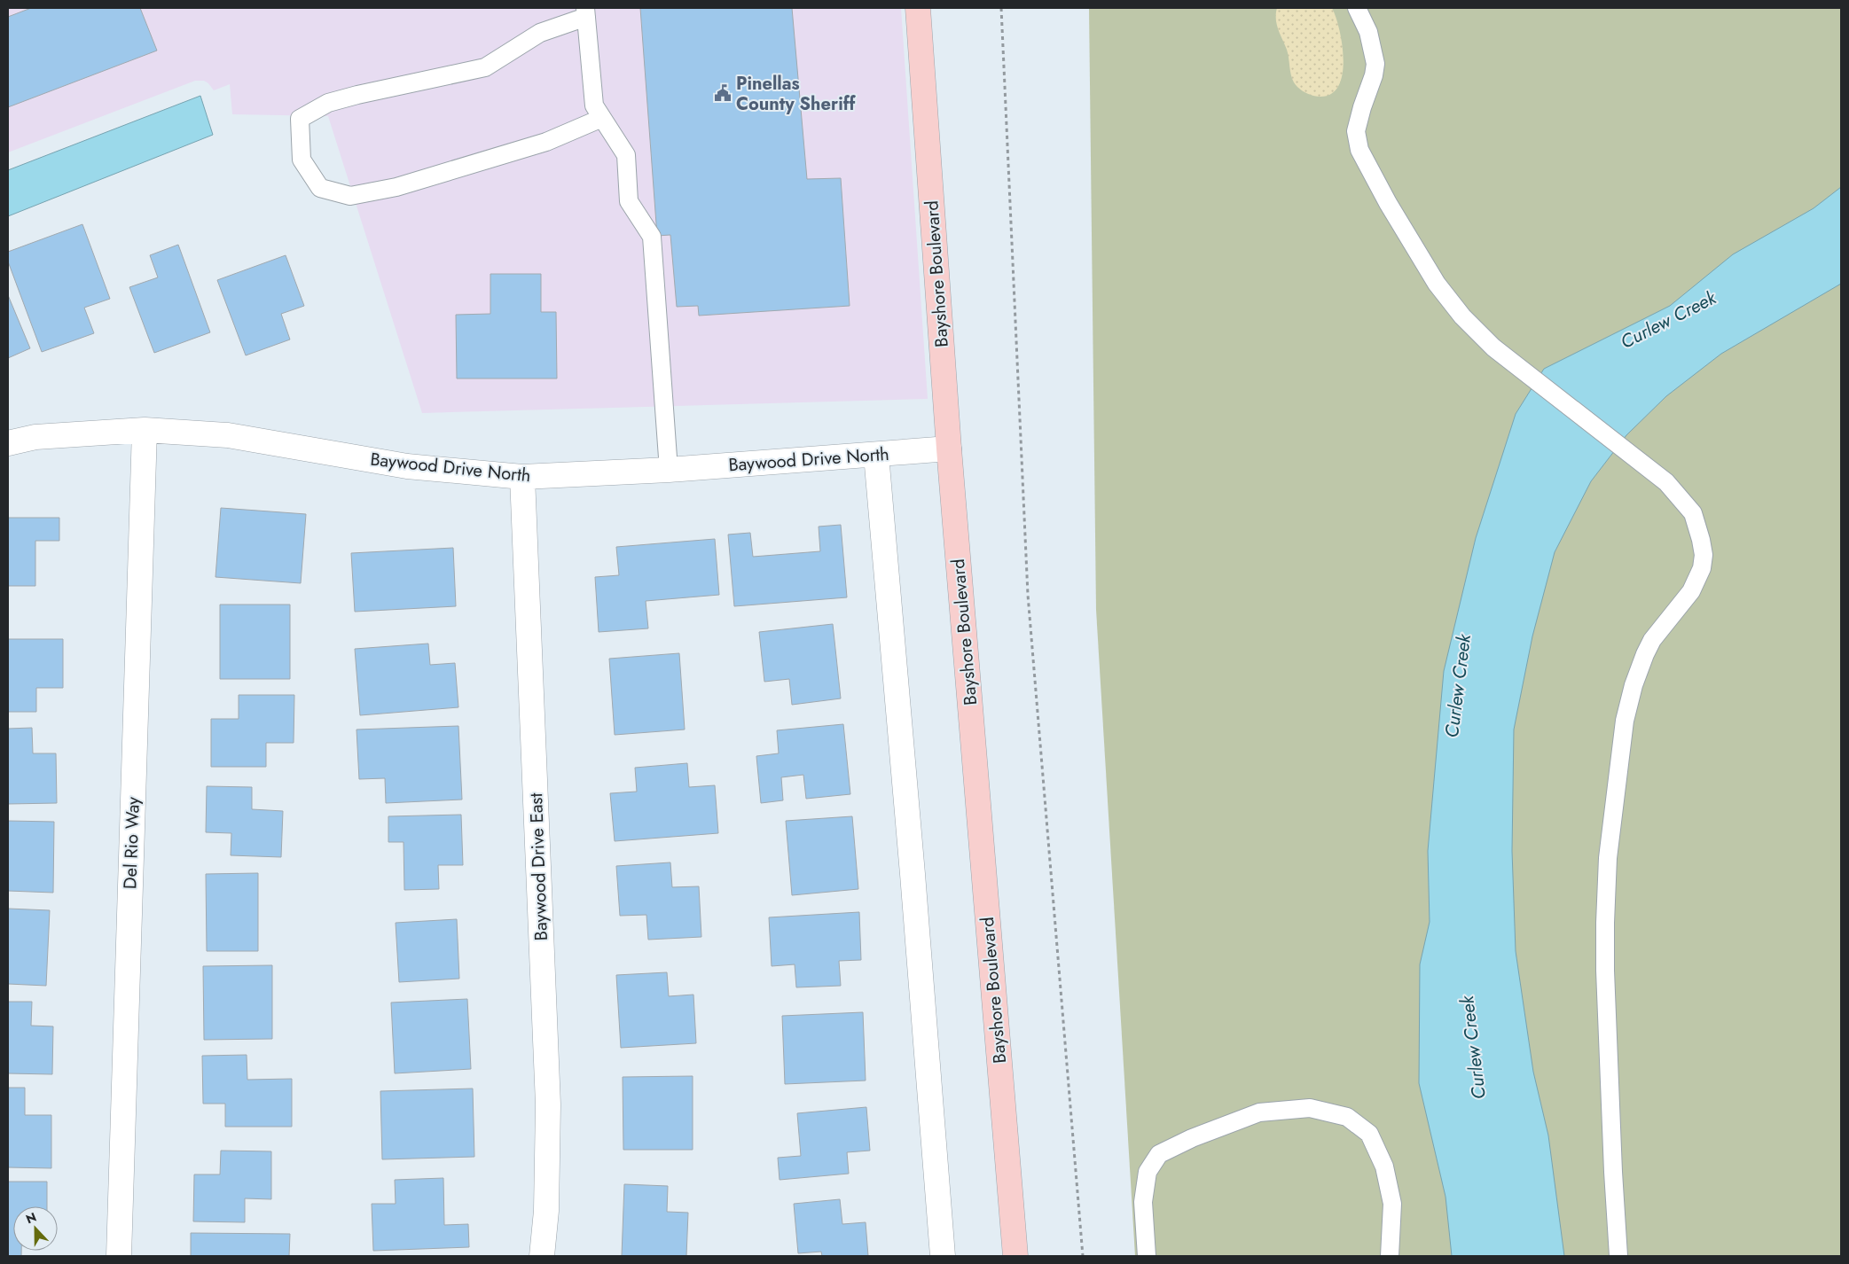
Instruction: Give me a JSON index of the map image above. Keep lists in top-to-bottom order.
{
  "streets": {
    "main road": ["Bayshore Boulevard"],
    "street": ["Baywood Drive North", "Del Rio Way", "Baywood Drive East"]
  },
  "crossings": [
    ["Bayshore Boulevard", "Baywood Drive North"],
    ["Baywood Drive North", "Del Rio Way"],
    ["Baywood Drive North", "Baywood Drive East"]
  ],
  "water": ["Curlew Creek"],
  "places": {
    "public building": ["Pinellas County Sheriff"]
  },
  "north": "top"
}
